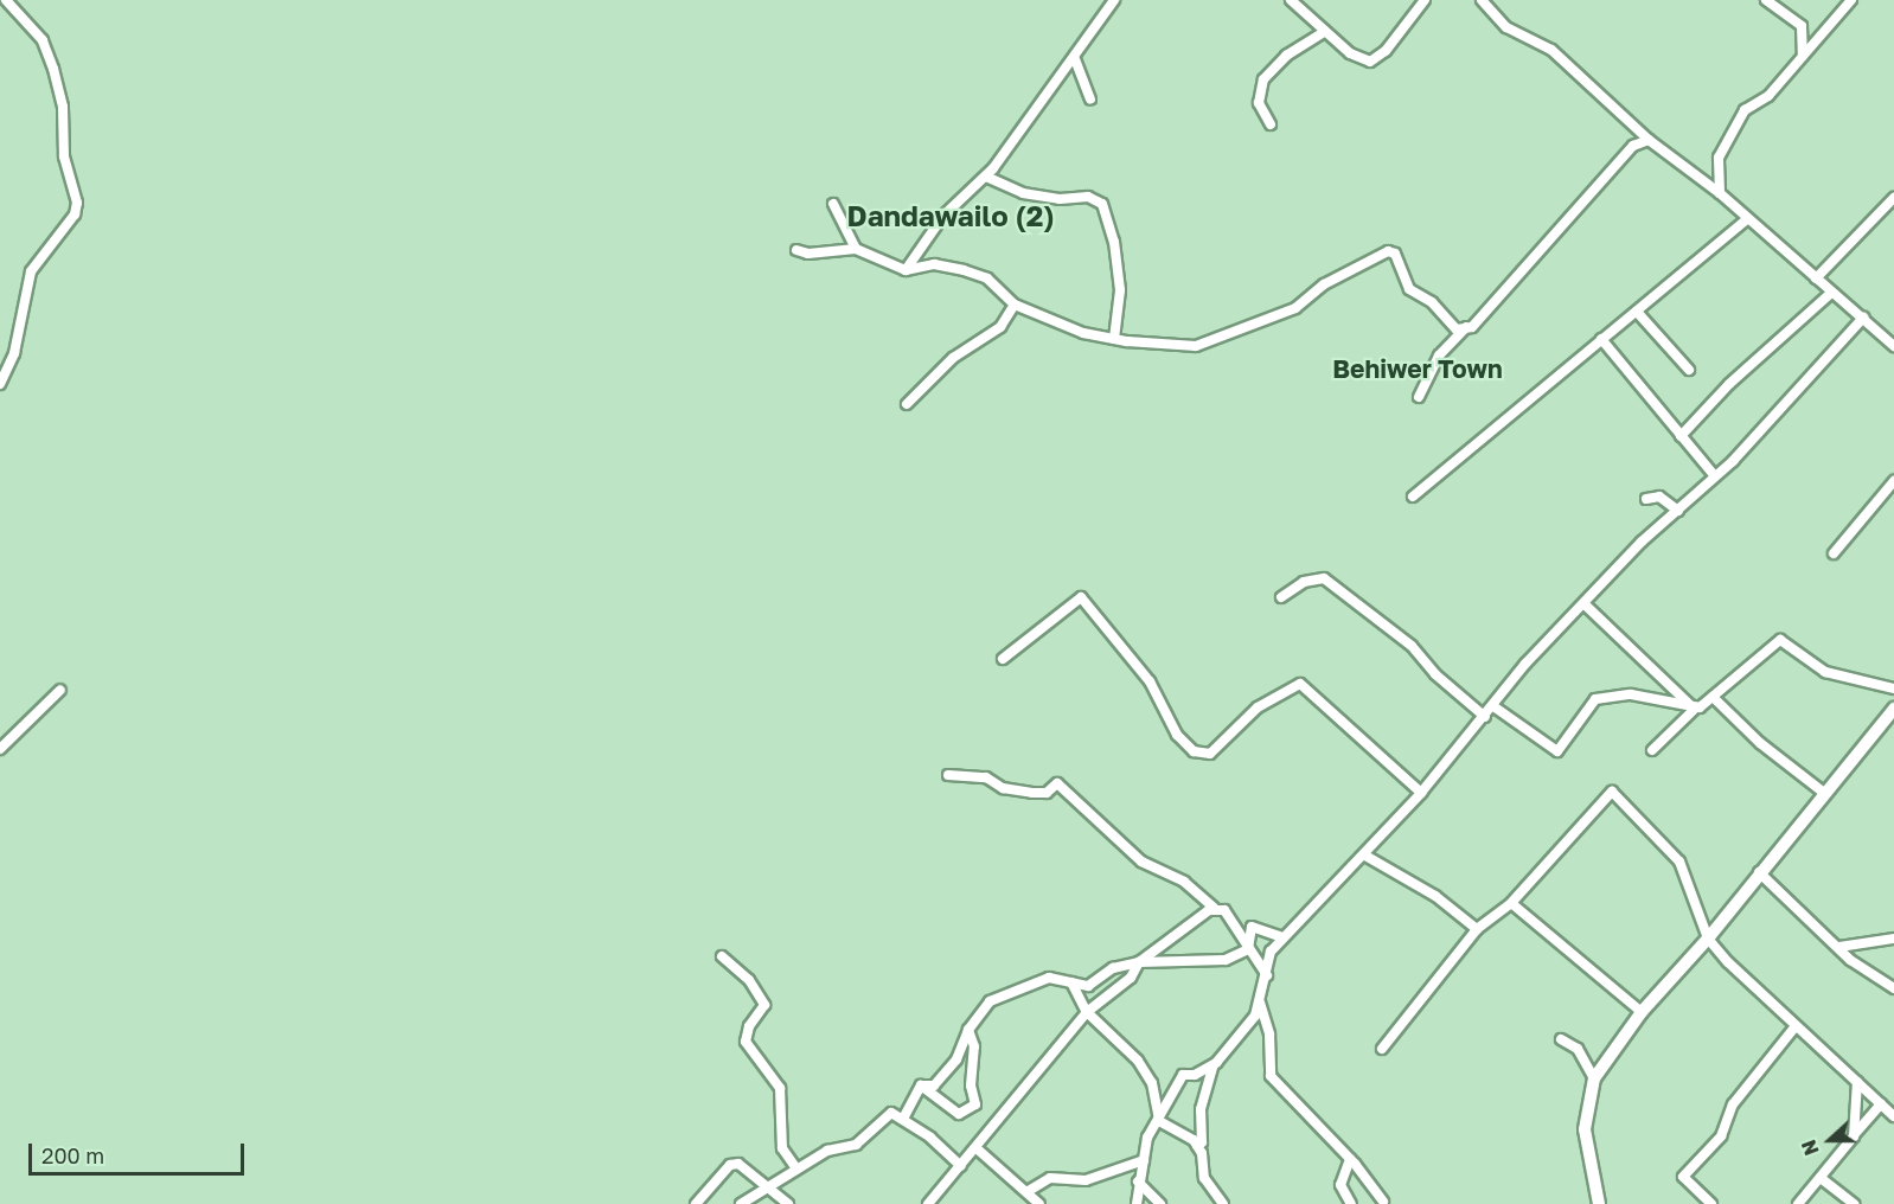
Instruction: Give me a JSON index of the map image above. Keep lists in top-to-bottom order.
{
  "districts": ["Dandawailo (2)", "Behiwer Town"],
  "scale_bar": "200 m",
  "north": "left"
}
